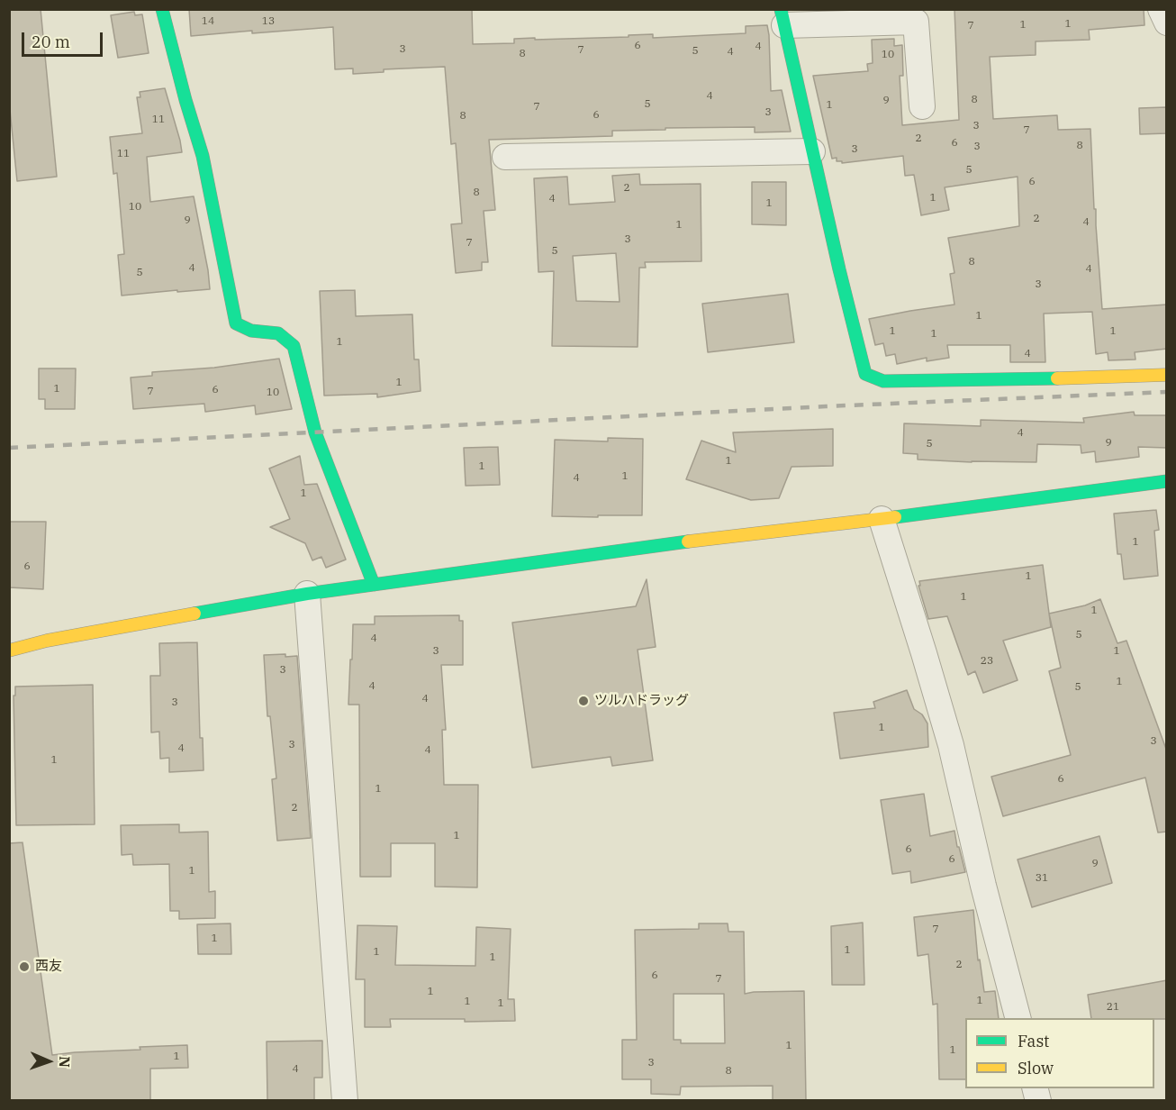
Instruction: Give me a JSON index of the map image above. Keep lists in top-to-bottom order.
{
  "places": ["ツルハドラッグ", "西友"],
  "house_numbers": [
    "14",
    "13",
    "1",
    "1",
    "7",
    "6",
    "4",
    "3",
    "7",
    "5",
    "4",
    "8",
    "10",
    "4",
    "8",
    "9",
    "5",
    "1",
    "7",
    "3",
    "6",
    "8",
    "11",
    "3",
    "7",
    "2",
    "6",
    "8",
    "3",
    "3",
    "11",
    "5",
    "6",
    "2",
    "8",
    "1",
    "4",
    "1",
    "10",
    "2",
    "9",
    "4",
    "1",
    "3",
    "7",
    "5",
    "8",
    "4",
    "4",
    "5",
    "3",
    "1",
    "1",
    "1",
    "1",
    "1",
    "4",
    "1",
    "1",
    "6",
    "7",
    "10",
    "4",
    "9",
    "5",
    "1",
    "1",
    "1",
    "4",
    "1",
    "1",
    "6",
    "1",
    "1",
    "1",
    "5",
    "4",
    "3",
    "1",
    "23",
    "3",
    "1",
    "4",
    "5",
    "4",
    "3",
    "1",
    "3",
    "3",
    "4",
    "4",
    "1",
    "6",
    "1",
    "2",
    "1",
    "6",
    "6",
    "9",
    "1",
    "31",
    "7",
    "1",
    "1",
    "1",
    "1",
    "2",
    "6",
    "7",
    "1",
    "1",
    "1",
    "1",
    "21",
    "1",
    "1",
    "1",
    "3",
    "4",
    "8"
  ],
  "legend": ["Fast", "Slow"],
  "scale_bar": "20 m",
  "north": "right"
}
